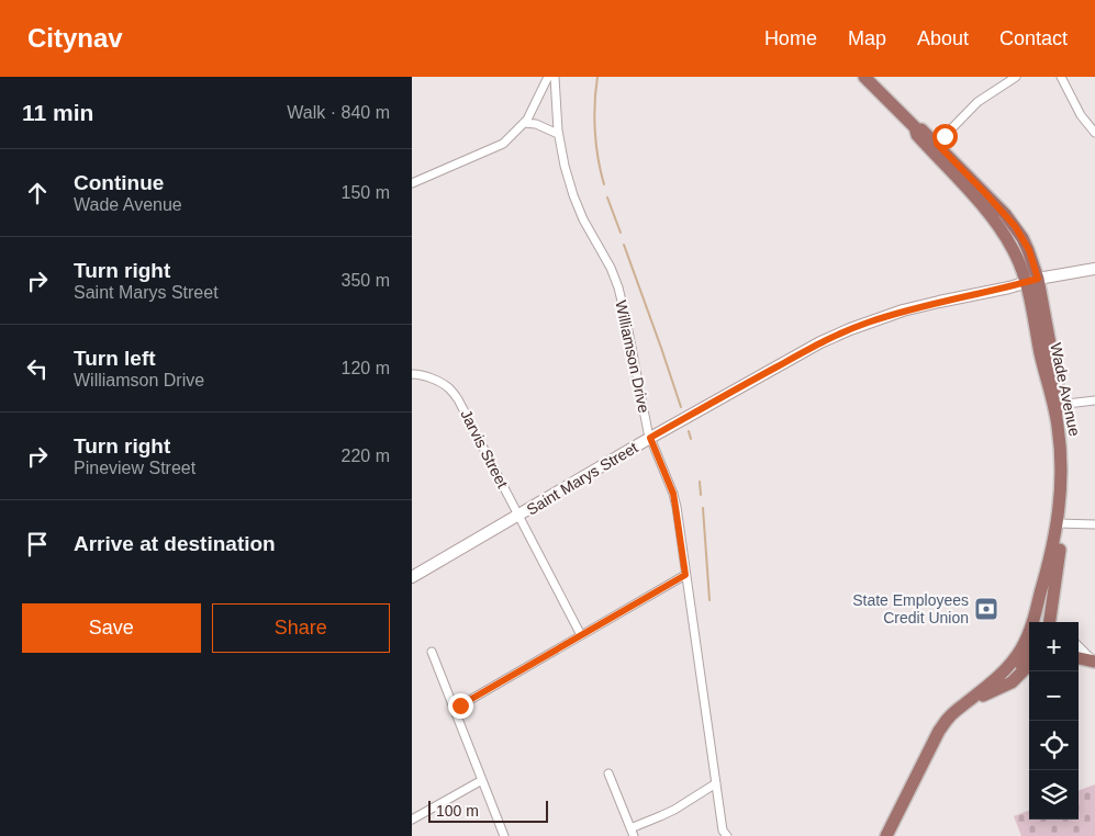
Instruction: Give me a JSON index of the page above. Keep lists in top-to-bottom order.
{
  "streets": {
    "main road": ["Wade Avenue", "Saint Marys Street"],
    "street": ["Williamson Drive", "Jarvis Street"]
  },
  "crossings": [
    ["Williamson Drive", "Saint Marys Street"],
    ["Wade Avenue", "Saint Marys Street"],
    ["Jarvis Street", "Saint Marys Street"]
  ],
  "places": {
    "bank": ["State Employees Credit Union"]
  },
  "scale_bar": "100 m",
  "page": {
    "header": "Citynav",
    "nav": [
      "Home",
      "Map",
      "About",
      "Contact"
    ],
    "heading": ["11 min", "Walk · 840 m"],
    "list": [
      ["Continue", "Wade Avenue", "150 m"],
      ["Turn right", "Saint Marys Street", "350 m"],
      ["Turn left", "Williamson Drive", "120 m"],
      ["Turn right", "Pineview Street", "220 m"],
      "Arrive at destination"
    ],
    "buttons": ["Save", "Share"],
    "map_buttons": ["+", "−"],
    "scale": "100 m"
  }
}
